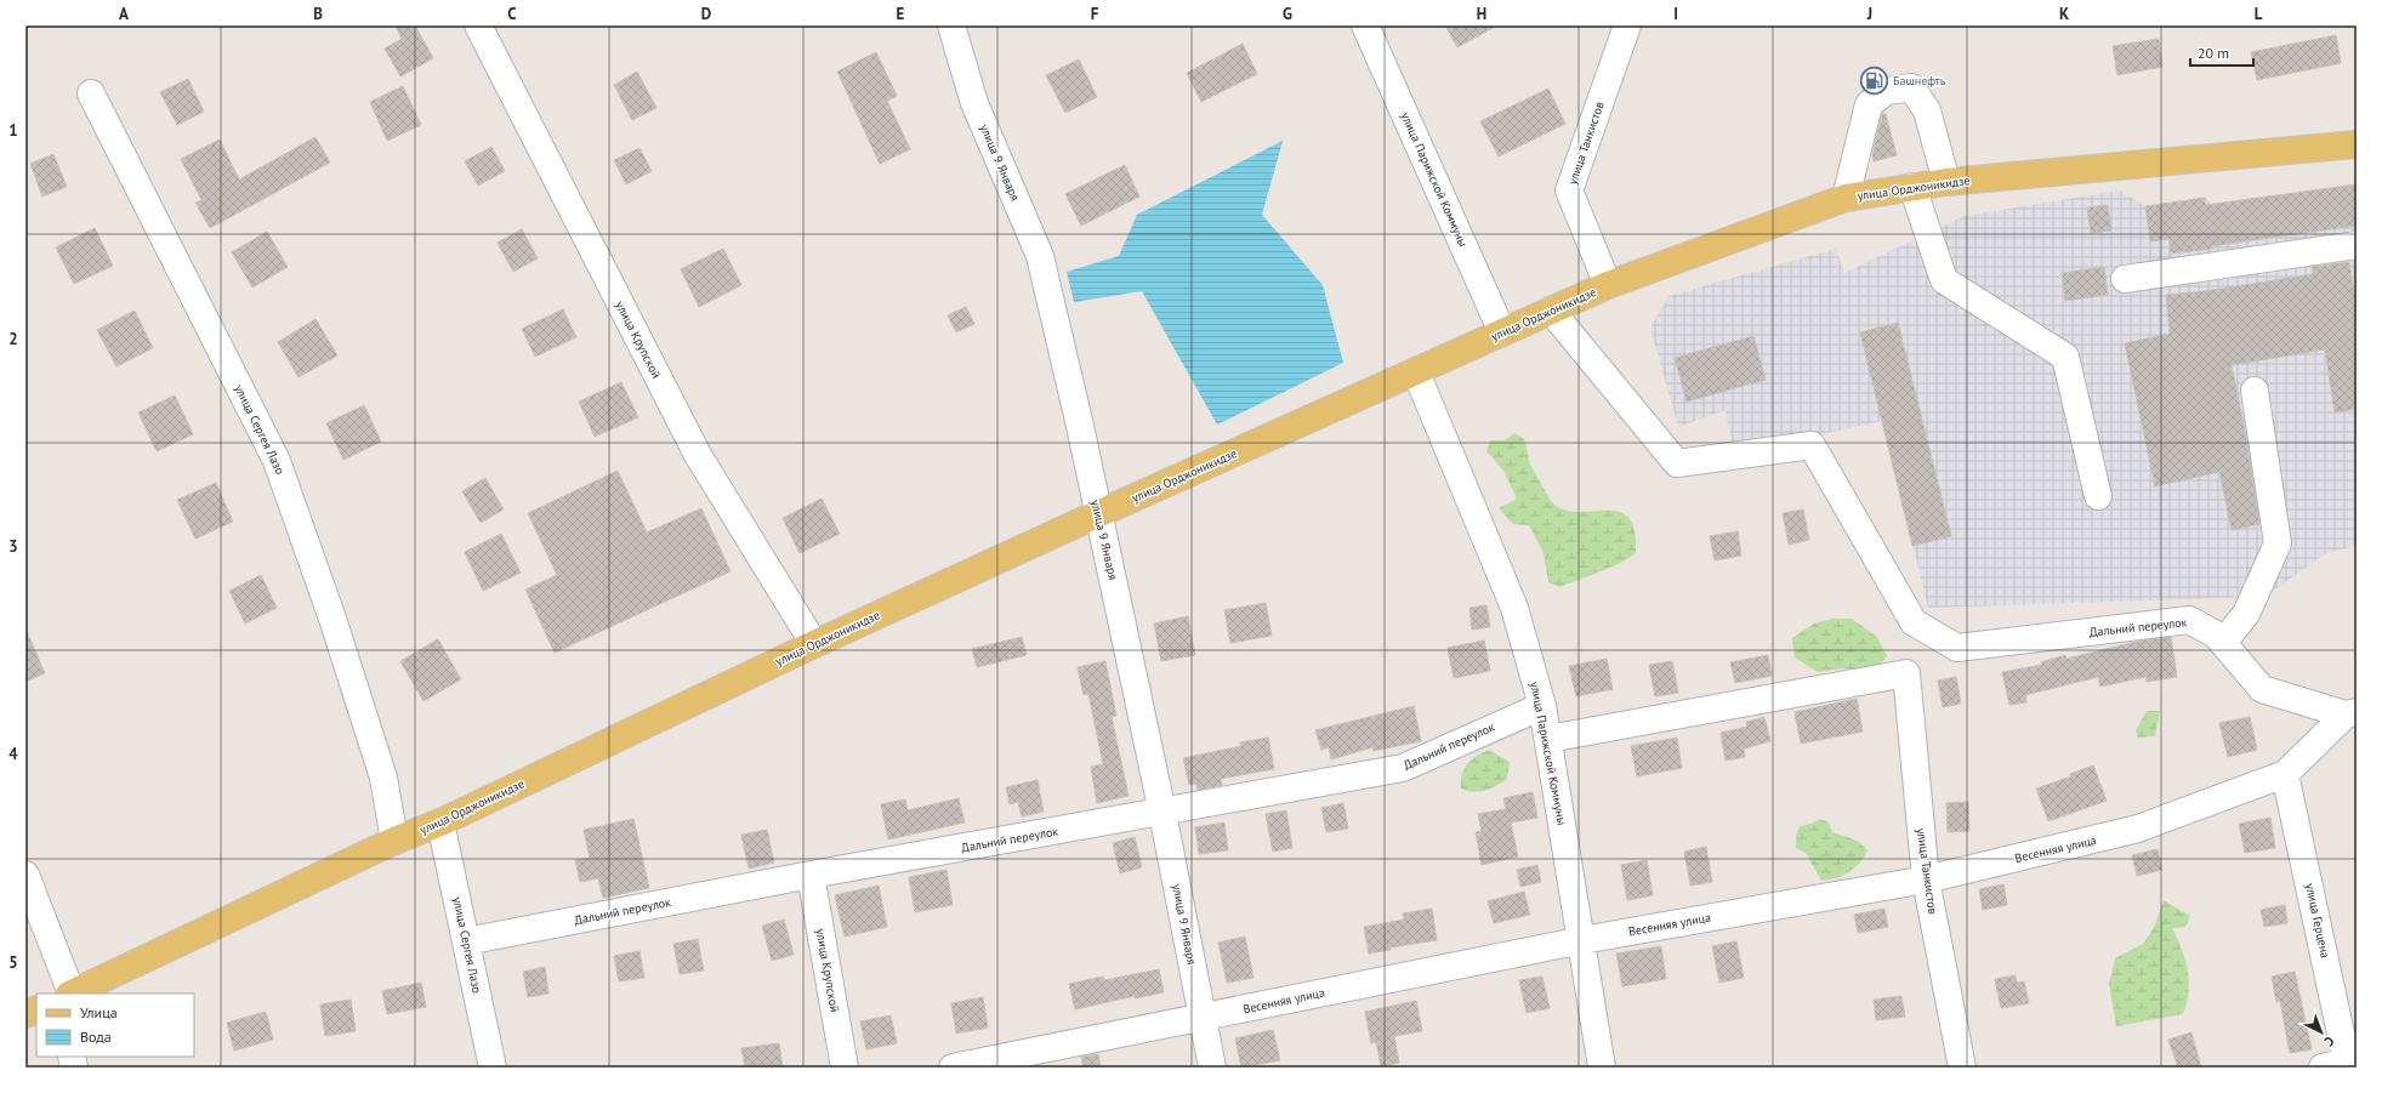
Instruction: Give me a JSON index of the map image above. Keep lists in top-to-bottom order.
{
  "streets": {
    "main road": ["улица Орджоникидзе"],
    "street": [
      "улица Танкистов",
      "улица 9 Января",
      "улица Парижской Коммуны",
      "улица Крупской",
      "улица Сергея Лазо",
      "Дальний переулок",
      "Весенняя улица",
      "улица Герцена"
    ]
  },
  "crossings": [
    ["улица Танкистов", "улица Парижской Коммуны"],
    ["улица Танкистов", "улица Орджоникидзе"],
    ["улица Танкистов", "Весенняя улица"],
    ["улица 9 Января", "улица Орджоникидзе"],
    ["улица 9 Января", "Дальний переулок"],
    ["улица 9 Января", "Весенняя улица"],
    ["улица Парижской Коммуны", "улица Орджоникидзе"],
    ["улица Парижской Коммуны", "Дальний переулок"],
    ["улица Парижской Коммуны", "Весенняя улица"],
    ["улица Орджоникидзе", "улица Крупской"],
    ["улица Орджоникидзе", "улица Сергея Лазо"],
    ["улица Орджоникидзе", "Дальний переулок"],
    ["улица Крупской", "Дальний переулок"],
    ["улица Сергея Лазо", "Дальний переулок"],
    ["Дальний переулок", "Весенняя улица"],
    ["Весенняя улица", "улица Герцена"]
  ],
  "places": {
    "fuel station": ["Башнефть"]
  },
  "legend": ["Улица", "Вода"],
  "scale_bar": "20 m",
  "north": "bottom right",
  "grid": {
    "columns": [
      "A",
      "B",
      "C",
      "D",
      "E",
      "F",
      "G",
      "H",
      "I",
      "J",
      "K",
      "L"
    ],
    "rows": [
      "1",
      "2",
      "3",
      "4",
      "5"
    ]
  }
}
